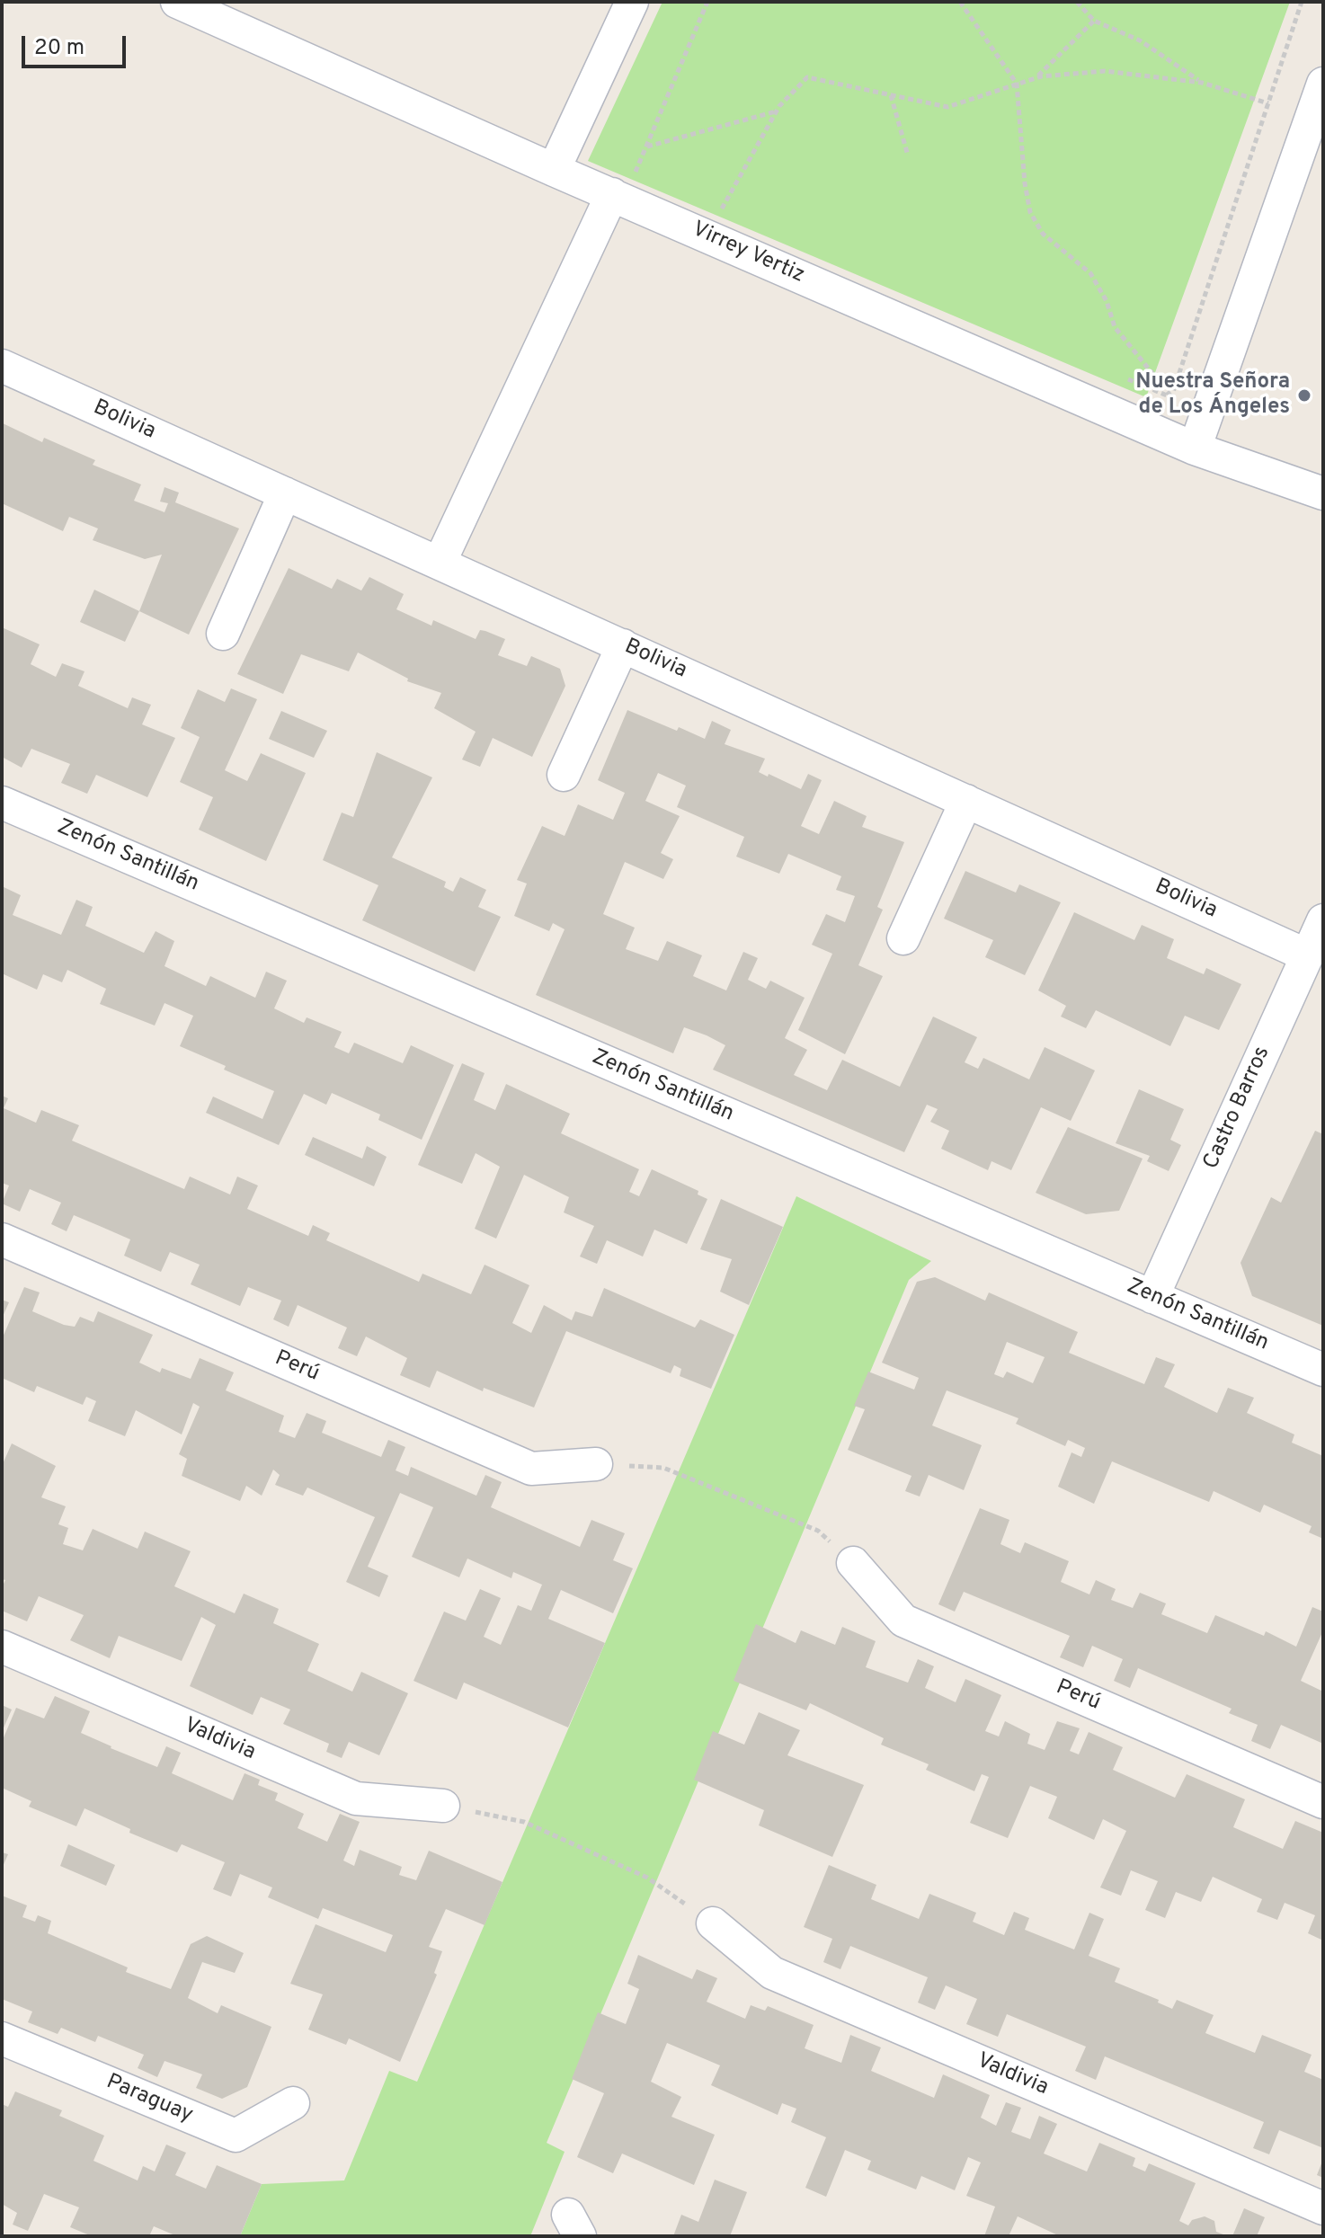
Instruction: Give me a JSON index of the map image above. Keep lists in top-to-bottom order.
{
  "streets": {
    "street": [
      "Virrey Vertiz",
      "Bolivia",
      "Zenón Santillán",
      "Castro Barros",
      "Perú",
      "Valdivia",
      "Paraguay"
    ]
  },
  "crossings": [
    ["Bolivia", "Castro Barros"],
    ["Zenón Santillán", "Castro Barros"]
  ],
  "places": ["Nuestra Señora de Los Ángeles"],
  "scale_bar": "20 m"
}
